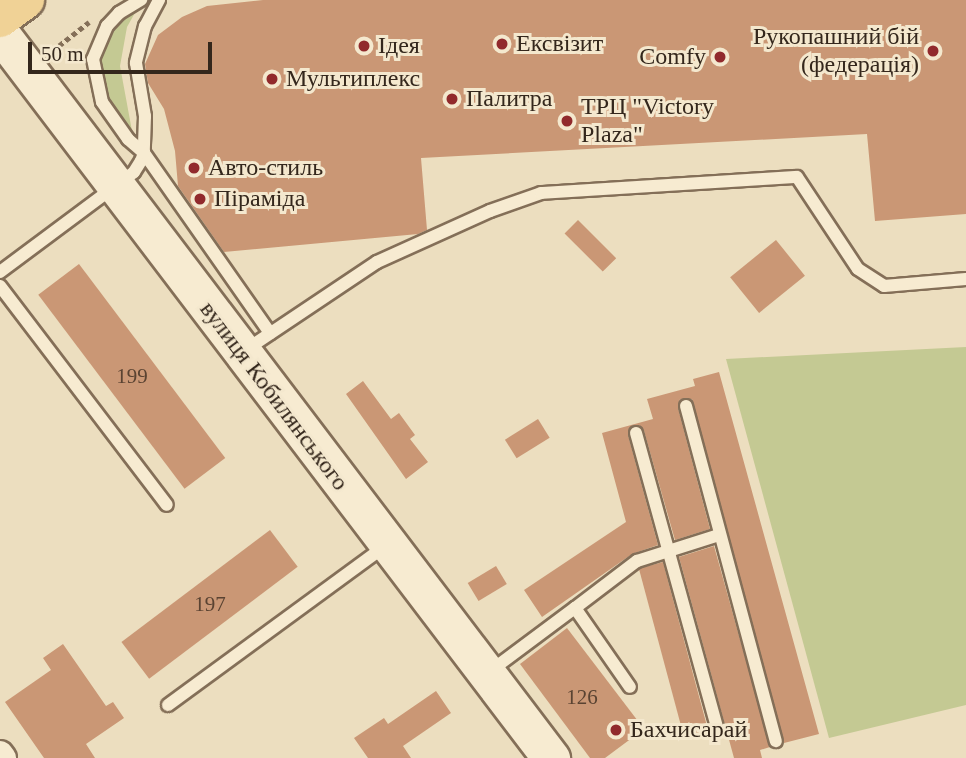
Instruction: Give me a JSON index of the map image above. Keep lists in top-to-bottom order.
{
  "streets": {
    "main road": ["вулиця Кобилянського"]
  },
  "places": [
    "Ексвізит",
    "Ідея",
    "Рукопашний бій (федерація)",
    "Comfy",
    "Мультиплекс",
    "Палитра",
    "ТРЦ \"Victory Plaza\"",
    "Авто-стиль",
    "Піраміда",
    "Бахчисарай"
  ],
  "house_numbers": ["199", "197", "126"],
  "scale_bar": "50 m"
}
